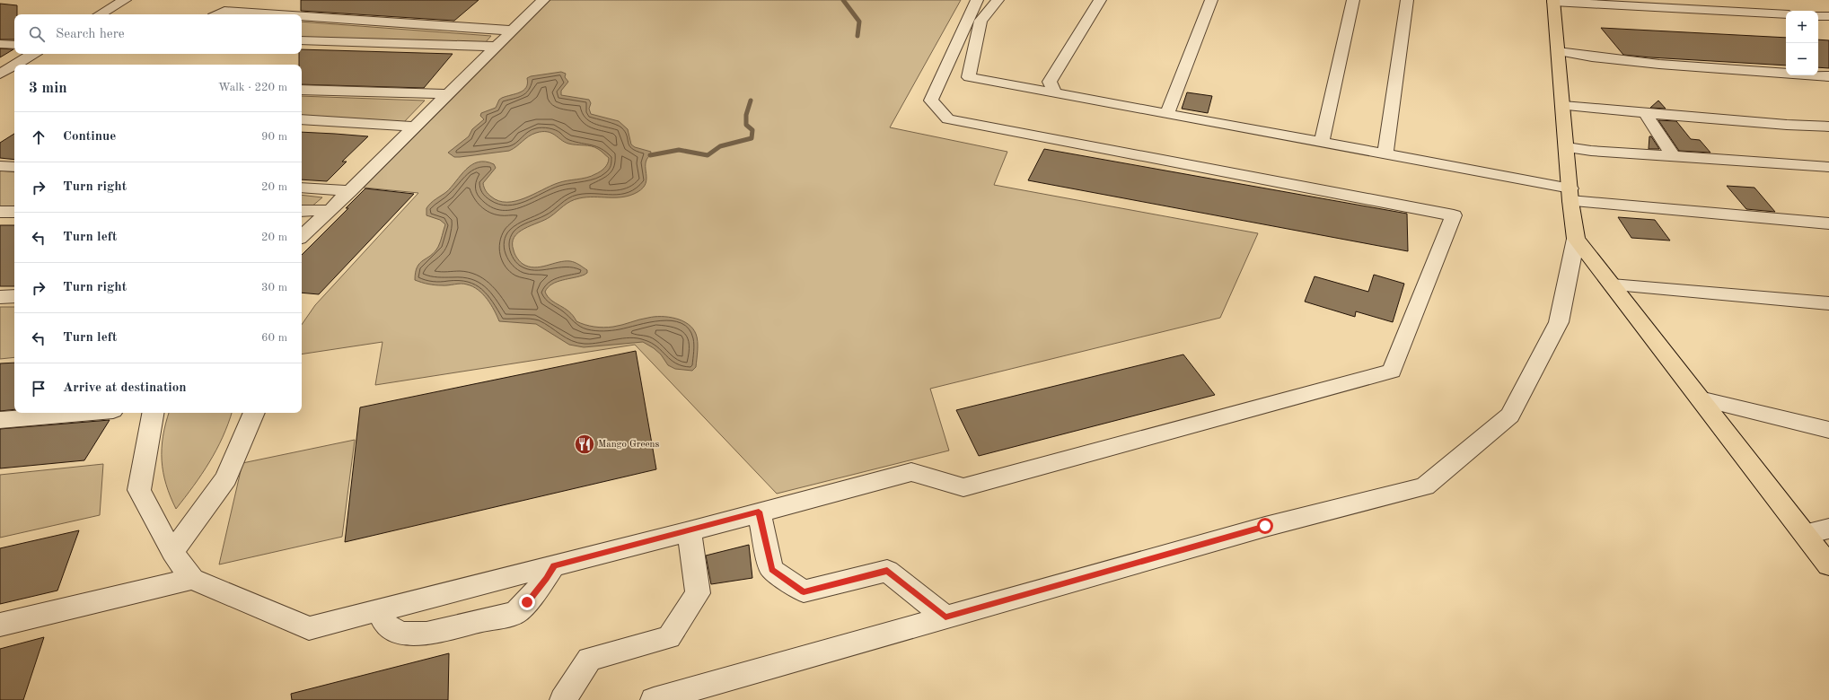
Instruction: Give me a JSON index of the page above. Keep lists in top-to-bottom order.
{
  "places": {
    "restaurant": ["Mango Greens"]
  },
  "page": {
    "map_buttons": ["+", "−"],
    "search": "Search here",
    "heading": ["3 min", "Walk · 220 m"],
    "list": [
      ["Continue", "90 m"],
      ["Turn right", "20 m"],
      ["Turn left", "20 m"],
      ["Turn right", "30 m"],
      ["Turn left", "60 m"],
      "Arrive at destination"
    ]
  }
}
